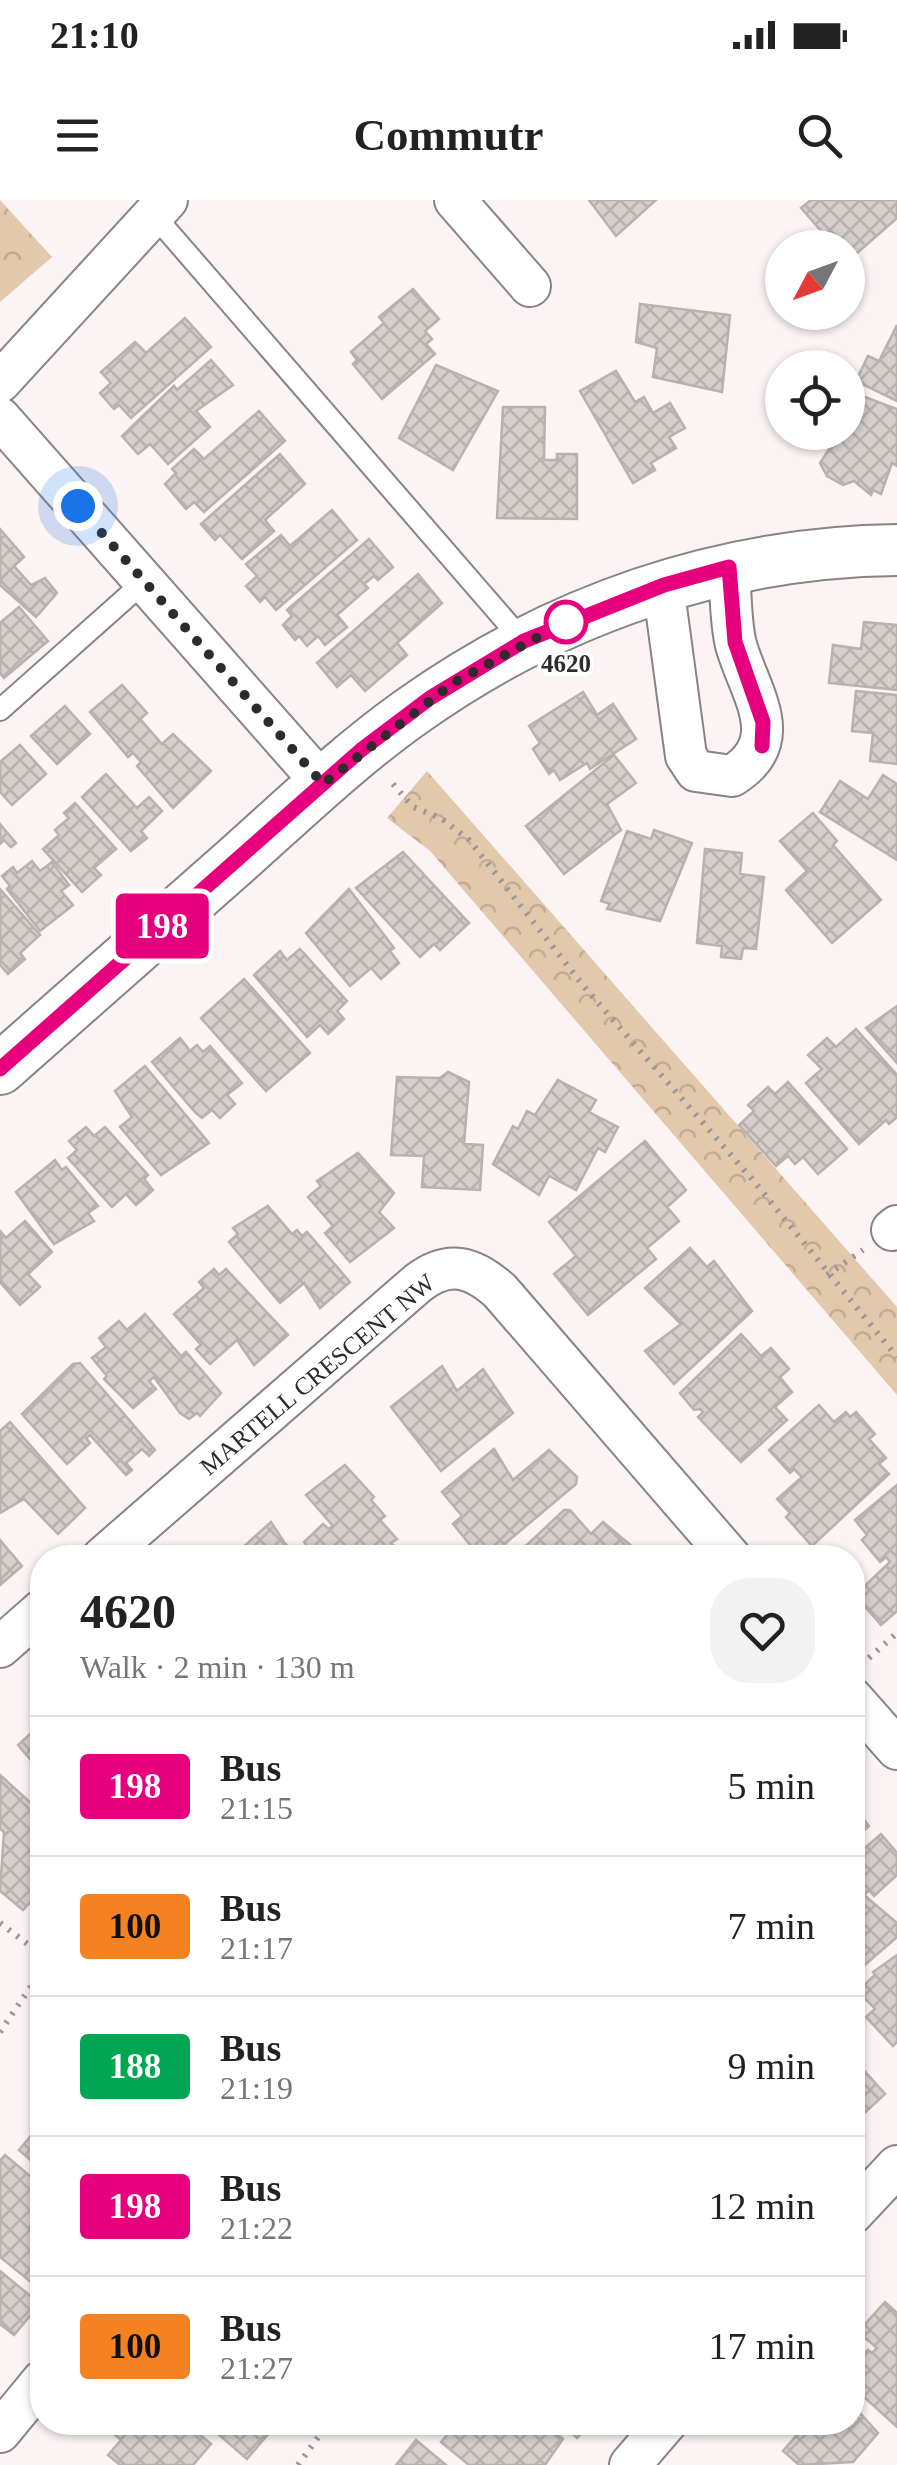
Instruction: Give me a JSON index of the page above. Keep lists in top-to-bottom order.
{
  "streets": {
    "street": ["MARTELL CRESCENT NW"]
  },
  "places": ["4620"],
  "lines": ["bus line 198"],
  "north": "bottom left",
  "page": {
    "status": "21:10",
    "header": "Commutr",
    "on_map": "198",
    "heading": ["4620", "Walk · 2 min · 130 m"],
    "list": [
      {
        "mark": "198",
        "name": "Bus",
        "note": "21:15",
        "value": "5 min"
      },
      {
        "mark": "100",
        "name": "Bus",
        "note": "21:17",
        "value": "7 min"
      },
      {
        "mark": "188",
        "name": "Bus",
        "note": "21:19",
        "value": "9 min"
      },
      {
        "mark": "198",
        "name": "Bus",
        "note": "21:22",
        "value": "12 min"
      },
      {
        "mark": "100",
        "name": "Bus",
        "note": "21:27",
        "value": "17 min"
      }
    ]
  }
}
